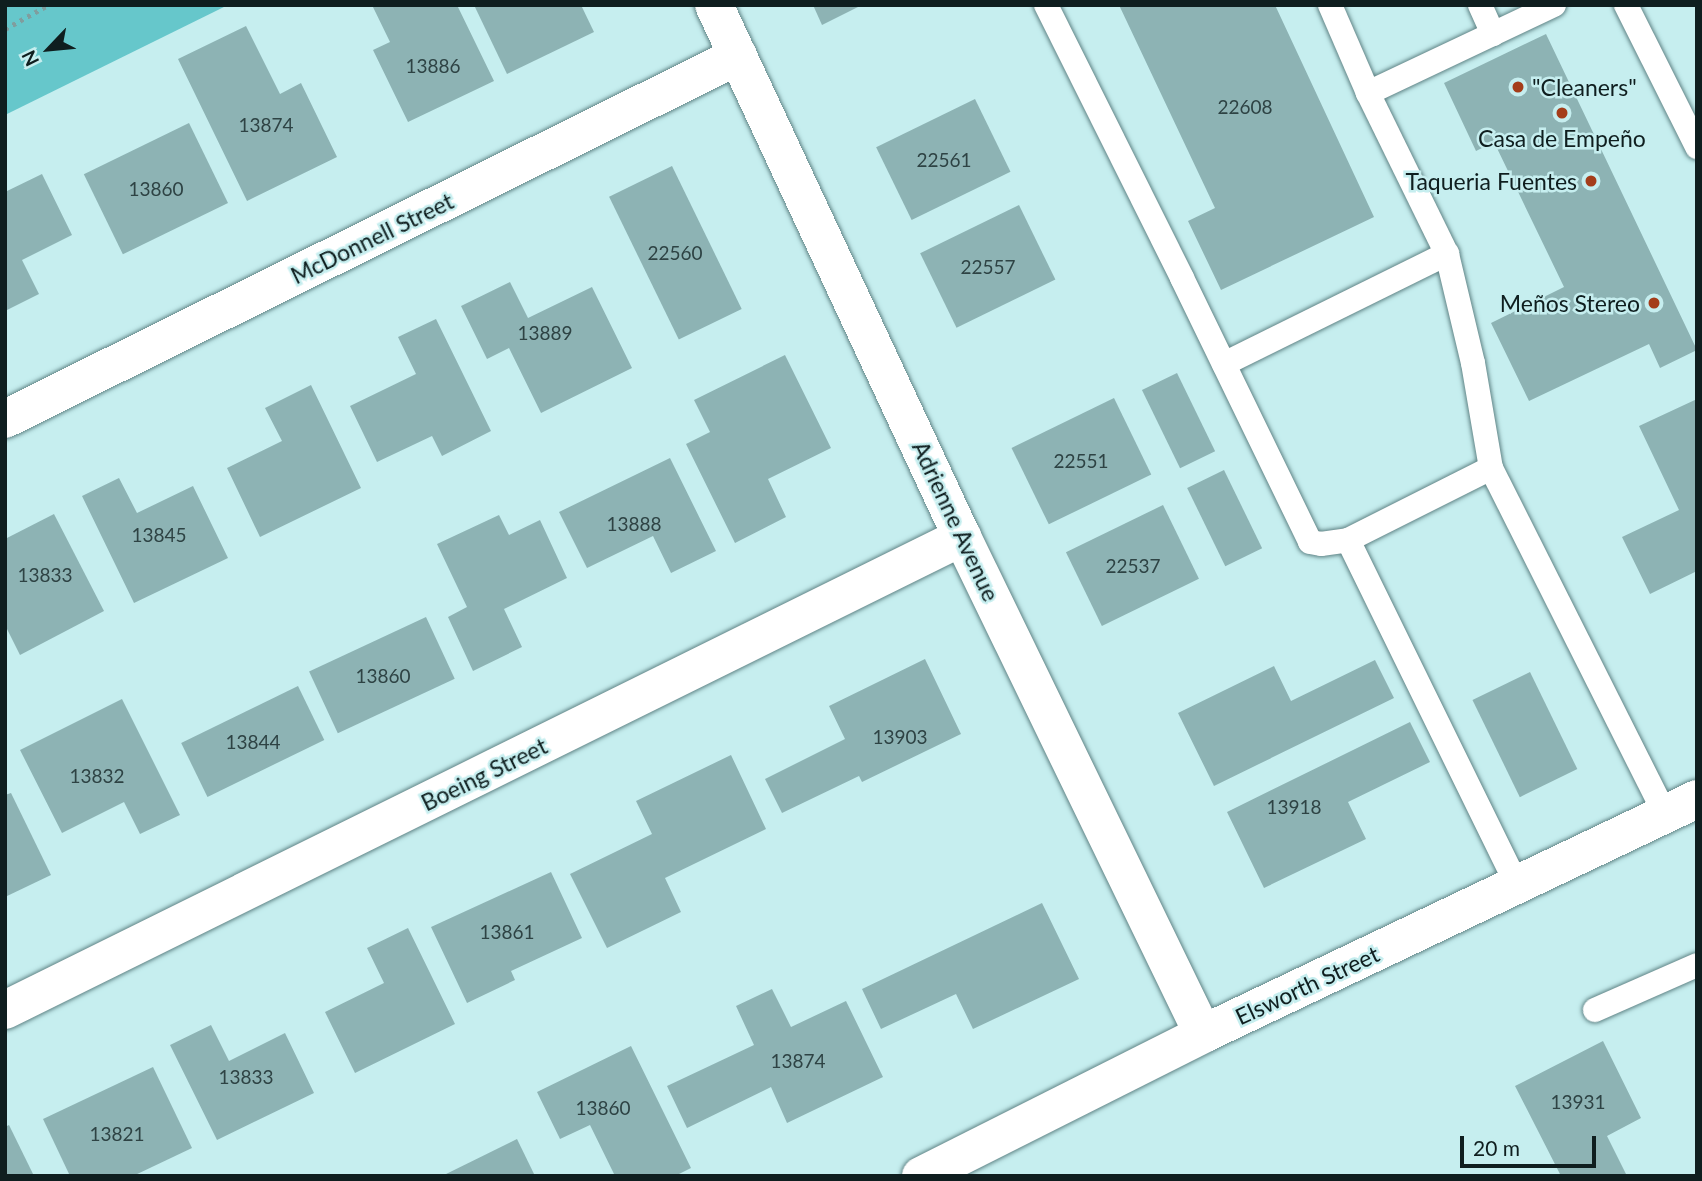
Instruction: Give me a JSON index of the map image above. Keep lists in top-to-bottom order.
{
  "streets": {
    "street": [
      "McDonnell Street",
      "Adrienne Avenue",
      "Boeing Street",
      "Elsworth Street"
    ]
  },
  "crossings": [
    ["McDonnell Street", "Adrienne Avenue"],
    ["Adrienne Avenue", "Boeing Street"],
    ["Adrienne Avenue", "Elsworth Street"]
  ],
  "places": [
    "\"Cleaners\"",
    "Casa de Empeño",
    "Taqueria Fuentes",
    "Meños Stereo"
  ],
  "house_numbers": [
    "13886",
    "22608",
    "13874",
    "22561",
    "13860",
    "22560",
    "22557",
    "13889",
    "22551",
    "13888",
    "13845",
    "22537",
    "13833",
    "13860",
    "13903",
    "13844",
    "13832",
    "13918",
    "13861",
    "13874",
    "13833",
    "13931",
    "13860",
    "13821"
  ],
  "scale_bar": "20 m",
  "north": "bottom left"
}
